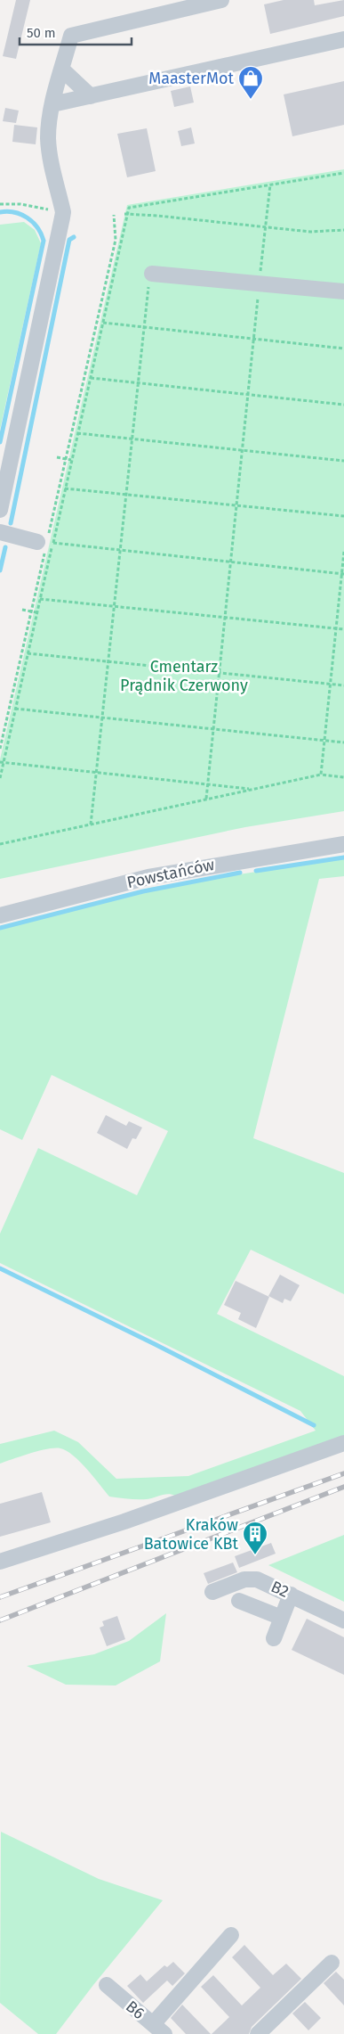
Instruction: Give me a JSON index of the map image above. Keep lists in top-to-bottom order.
{
  "streets": {
    "street": ["Powstańców", "B2", "B6"]
  },
  "parks": ["Cmentarz Prądnik Czerwony"],
  "places": {
    "shop": ["MaasterMot"],
    "building": ["Kraków Batowice KBt"]
  },
  "scale_bar": "50 m"
}
